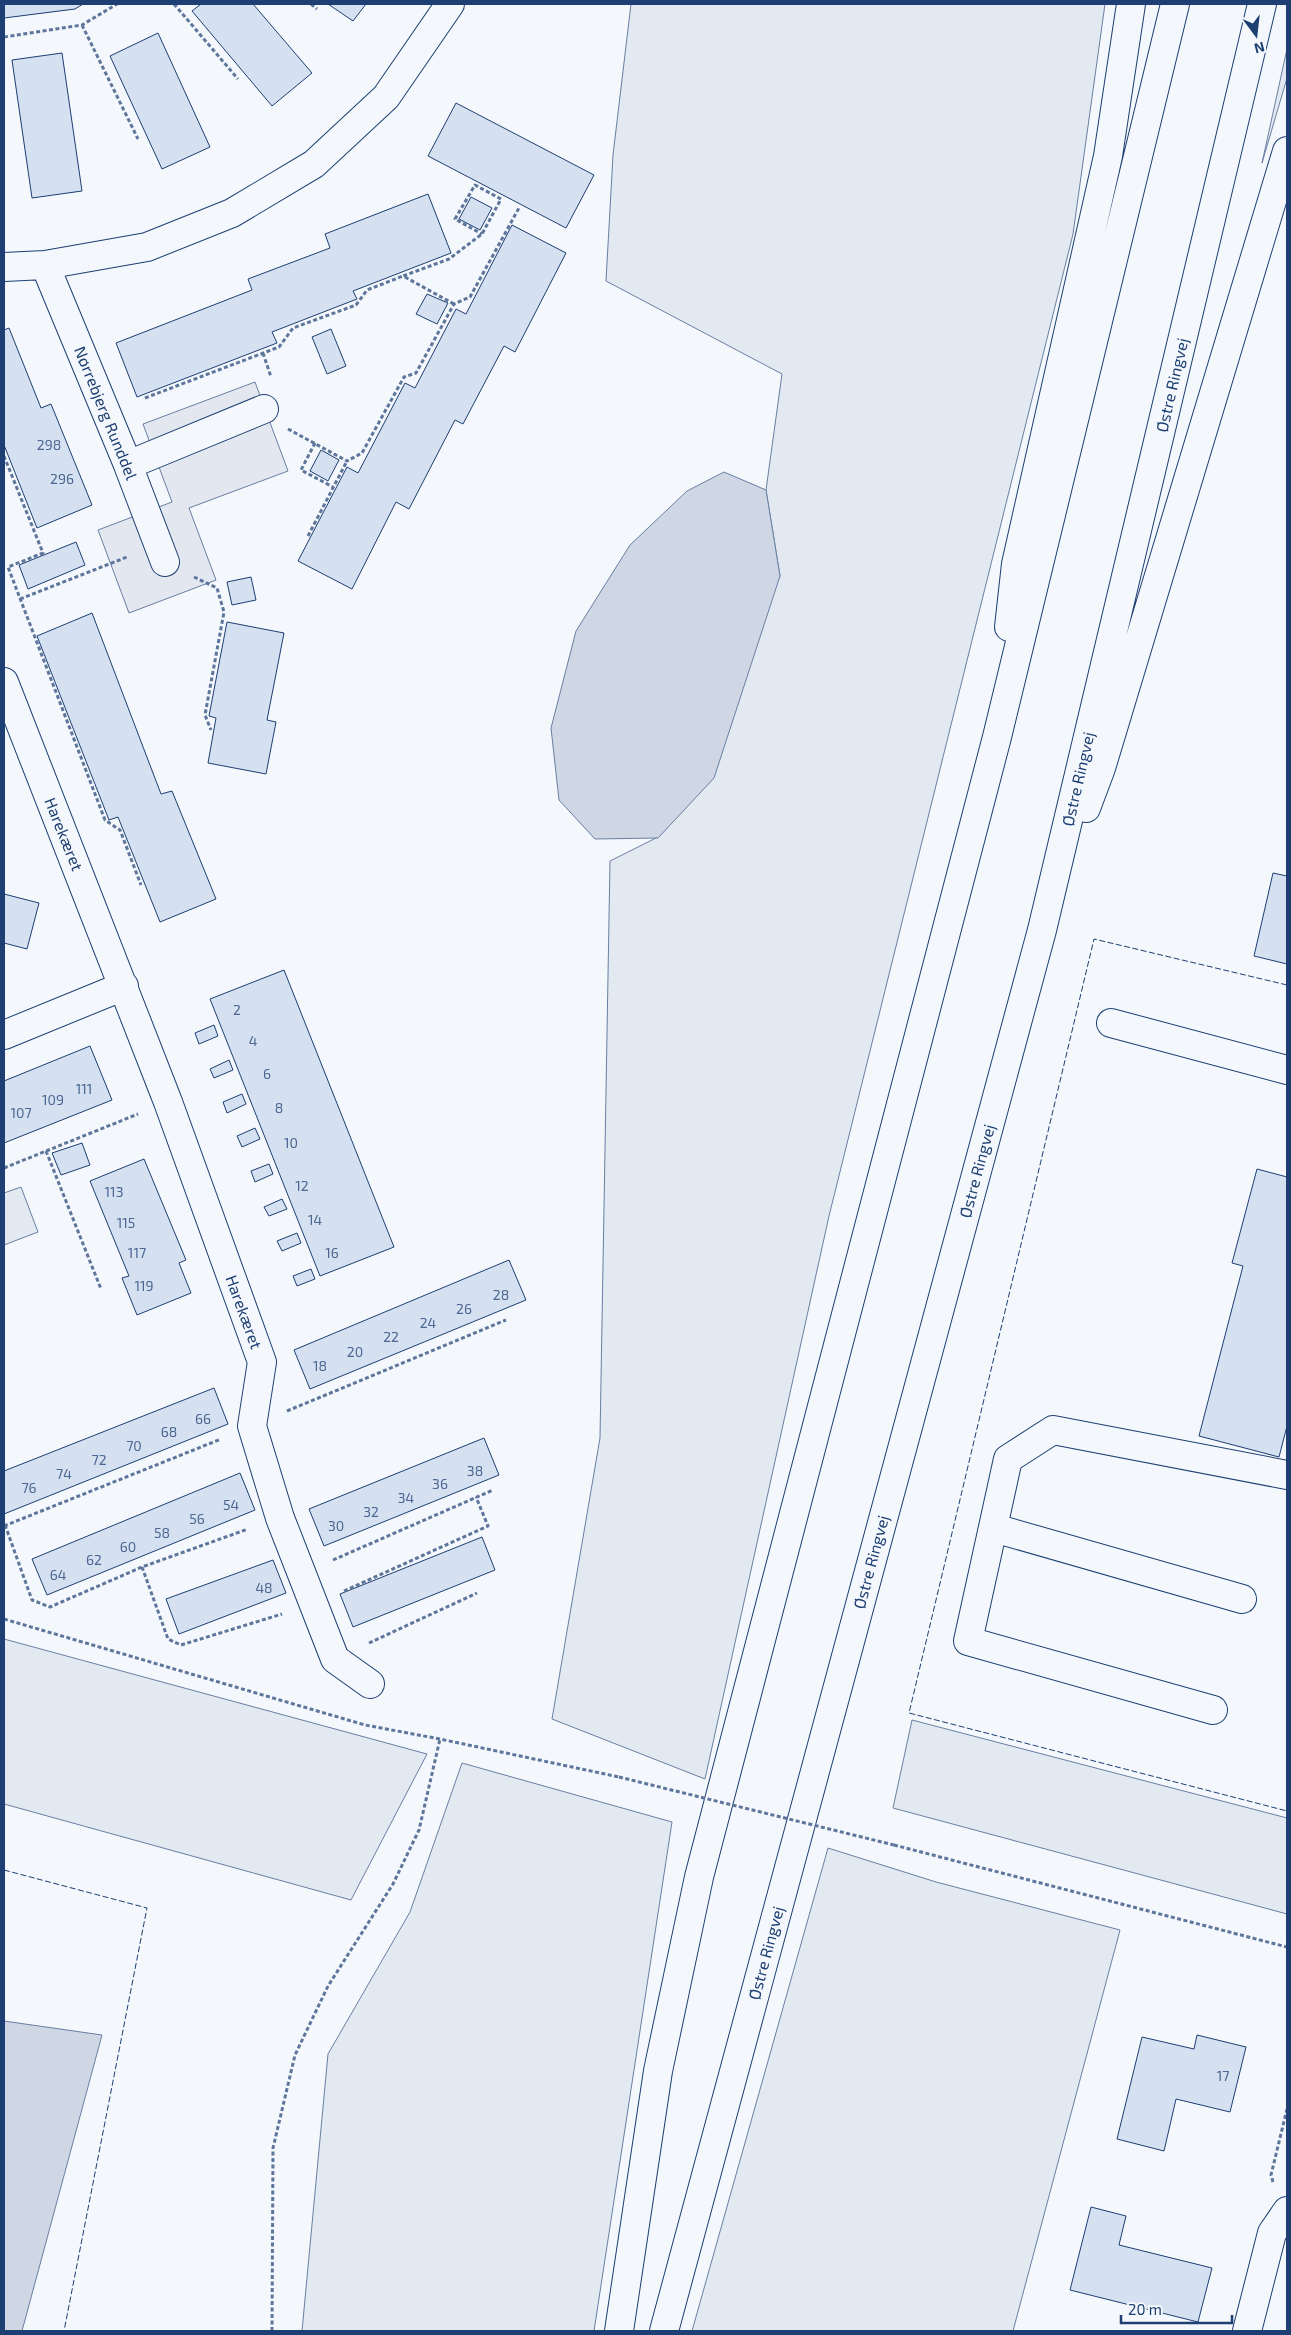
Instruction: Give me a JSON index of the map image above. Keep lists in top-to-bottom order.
{
  "streets": {
    "main road": ["Østre Ringvej", "Nørrebjerg Runddel", "Harekæret"]
  },
  "house_numbers": [
    "298",
    "296",
    "2",
    "4",
    "6",
    "111",
    "109",
    "8",
    "107",
    "10",
    "12",
    "113",
    "14",
    "115",
    "117",
    "16",
    "119",
    "28",
    "26",
    "24",
    "22",
    "20",
    "18",
    "66",
    "68",
    "70",
    "72",
    "38",
    "74",
    "36",
    "76",
    "34",
    "54",
    "32",
    "56",
    "30",
    "58",
    "60",
    "62",
    "64",
    "48",
    "17"
  ],
  "scale_bar": "20 m",
  "north": "bottom"
}
